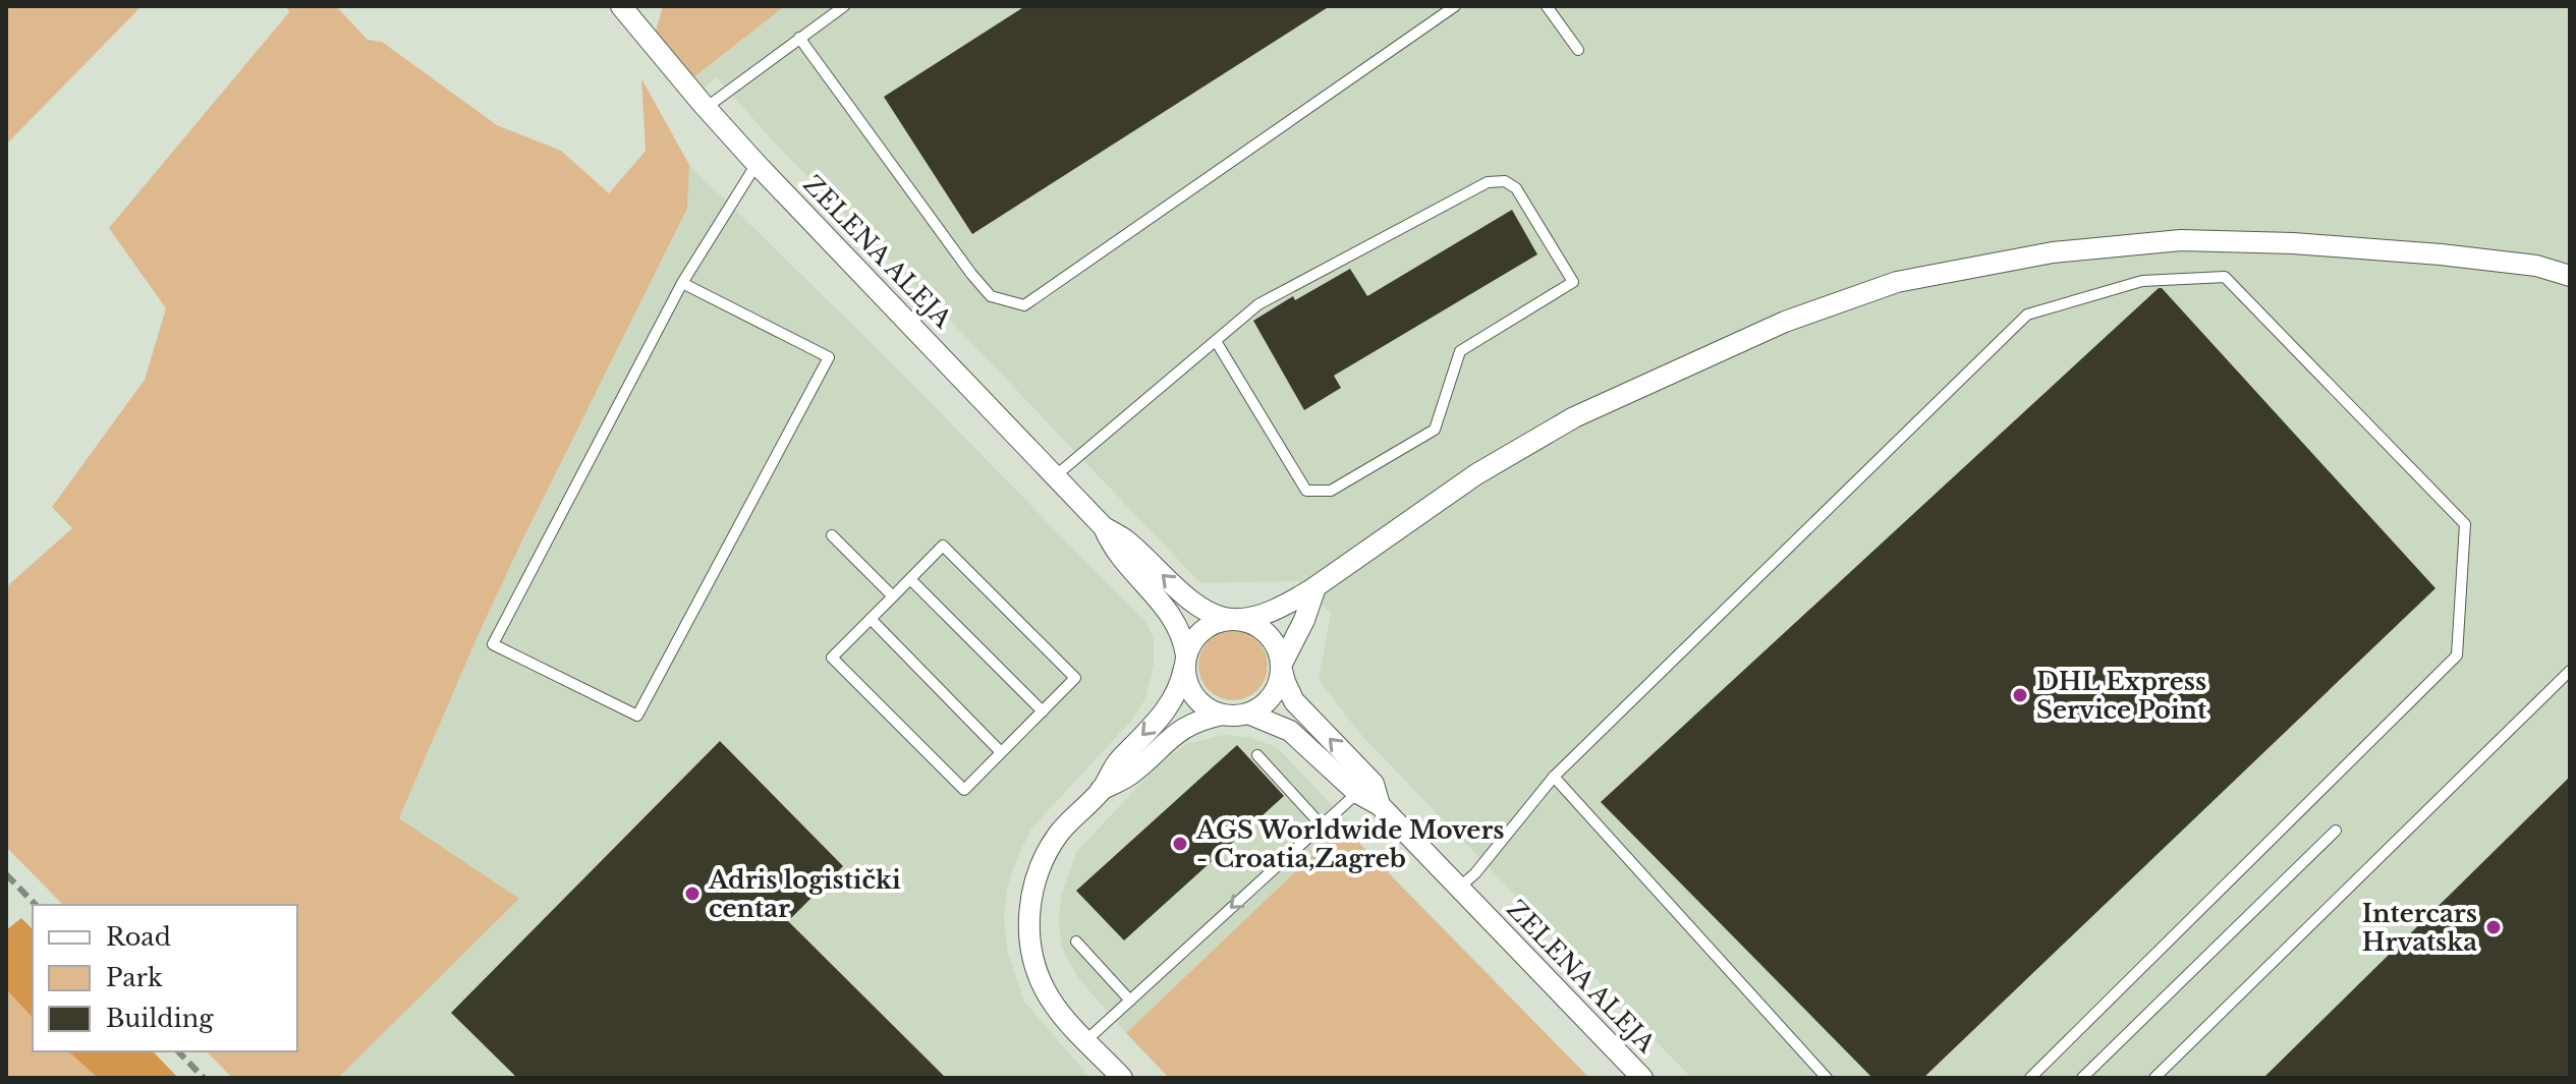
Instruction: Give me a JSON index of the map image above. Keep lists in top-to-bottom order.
{
  "streets": {
    "street": ["ZELENA ALEJA"]
  },
  "places": [
    "DHL Express Service Point",
    "AGS Worldwide Movers - Croatia,Zagreb",
    "Adris logistički centar",
    "Intercars Hrvatska"
  ],
  "legend": ["Road", "Park", "Building"]
}
